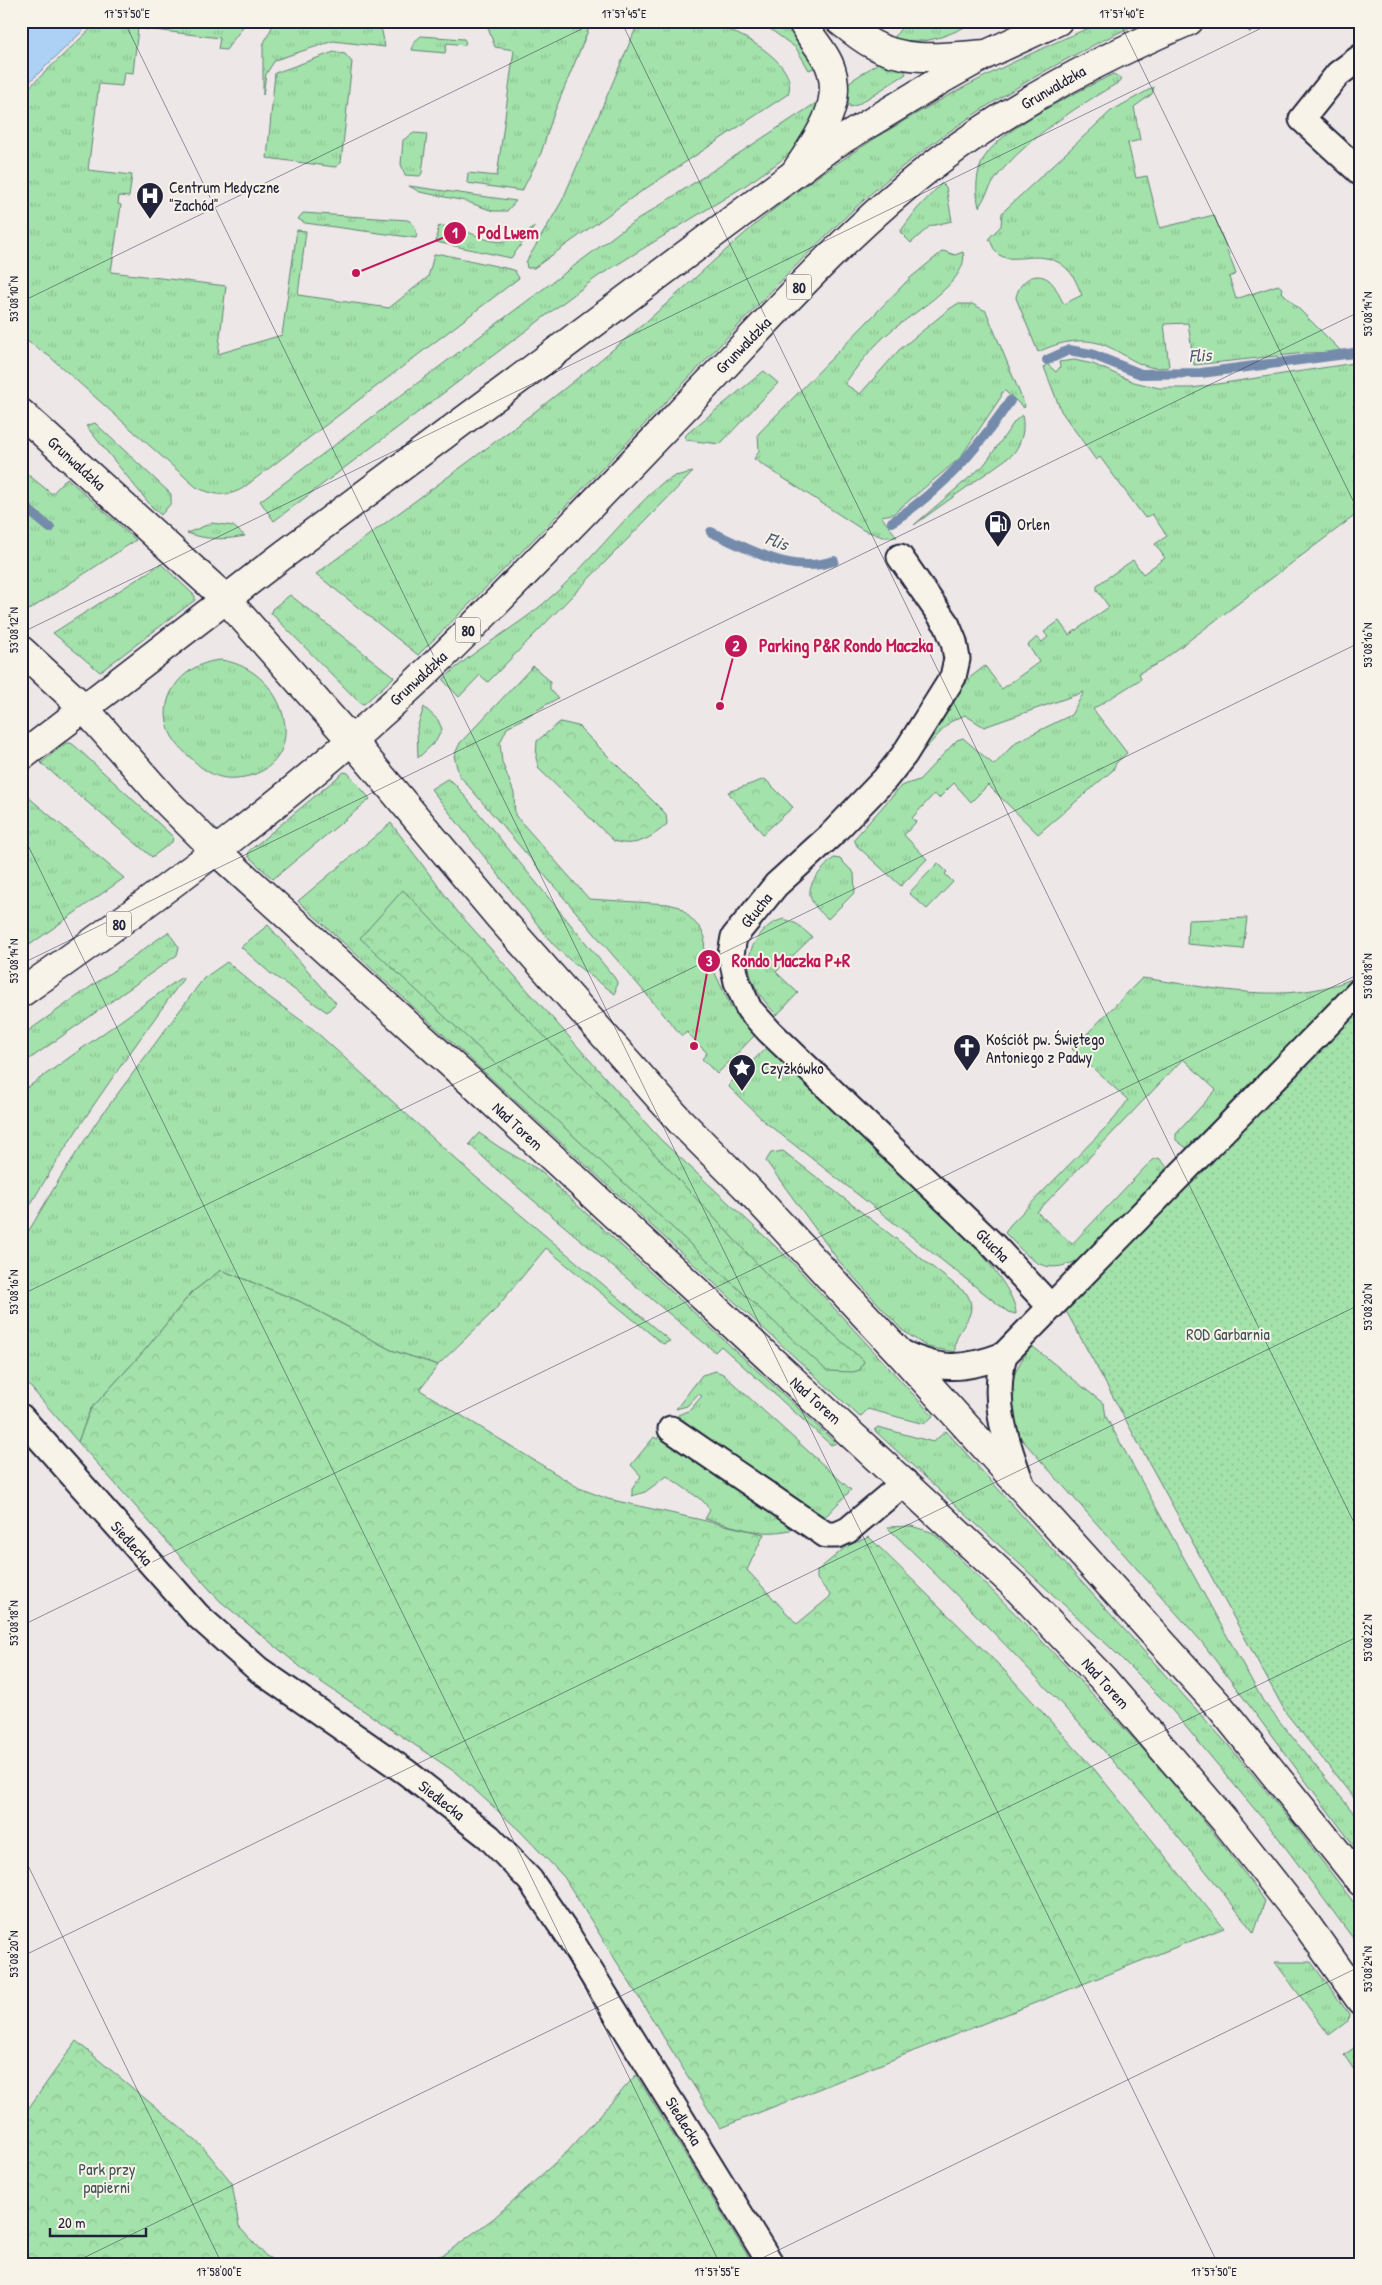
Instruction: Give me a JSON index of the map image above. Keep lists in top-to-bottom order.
{
  "streets": {
    "main road": ["Grunwaldzka", "80", "Nad Torem"],
    "street": ["Głucha", "Siedlecka"]
  },
  "crossings": [
    ["Grunwaldzka", "80"],
    ["80", "Nad Torem"]
  ],
  "water": ["Flis"],
  "parks": ["ROD Garbarnia", "Park przy papierni"],
  "places": {
    "hospital": ["Centrum Medyczne \"Zachód\""],
    "other": ["Pod Lwem", "Parking P&R Rondo Maczka", "Rondo Maczka P+R"],
    "fuel station": ["Orlen"],
    "church": ["Kościół pw. Świętego Antoniego z Padwy"],
    "place": ["Czyżkówko"]
  },
  "scale_bar": "20 m",
  "coordinates": [
    "17°57'50\"E",
    "17°57'45\"E",
    "17°57'40\"E",
    "53°08'10\"N",
    "53°08'14\"N",
    "53°08'12\"N",
    "53°08'16\"N",
    "53°08'18\"N",
    "53°08'20\"N",
    "53°08'22\"N",
    "53°08'24\"N",
    "17°58'00\"E",
    "17°57'55\"E"
  ]
}
